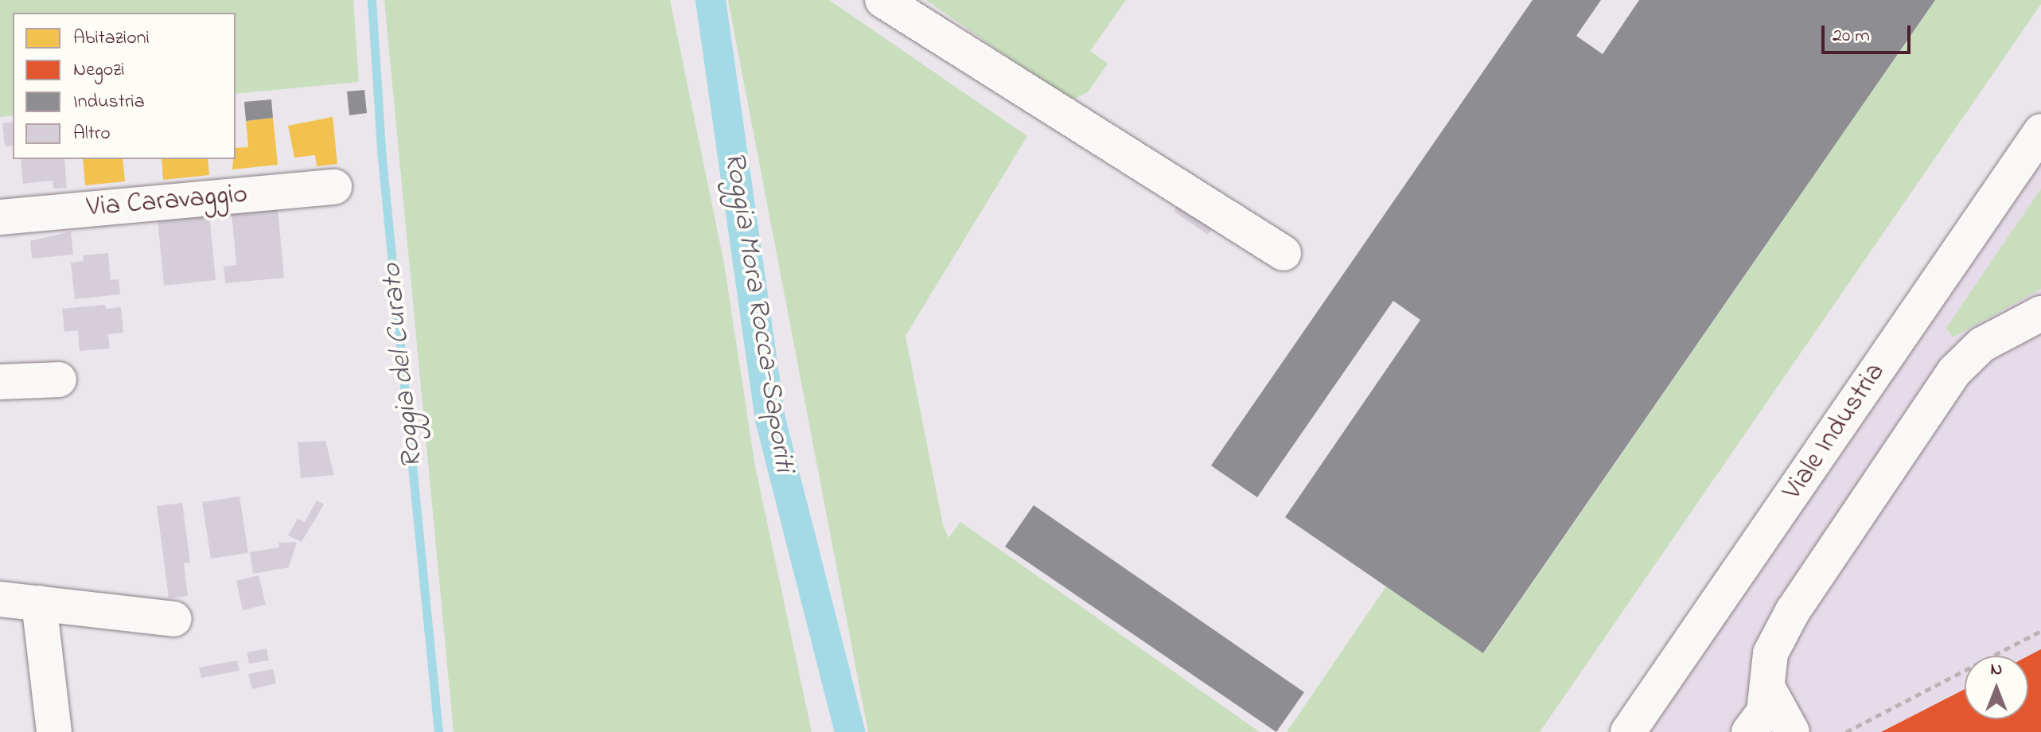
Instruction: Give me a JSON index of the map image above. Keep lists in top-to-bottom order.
{
  "streets": {
    "main road": ["Via Caravaggio", "Viale Industria"]
  },
  "water": ["Roggia Mora Rocca-Saporiti", "Roggia del Curato"],
  "legend": [
    "Abitazioni",
    "Negozi",
    "Industria",
    "Altro"
  ],
  "scale_bar": "20 m",
  "north": "top"
}
